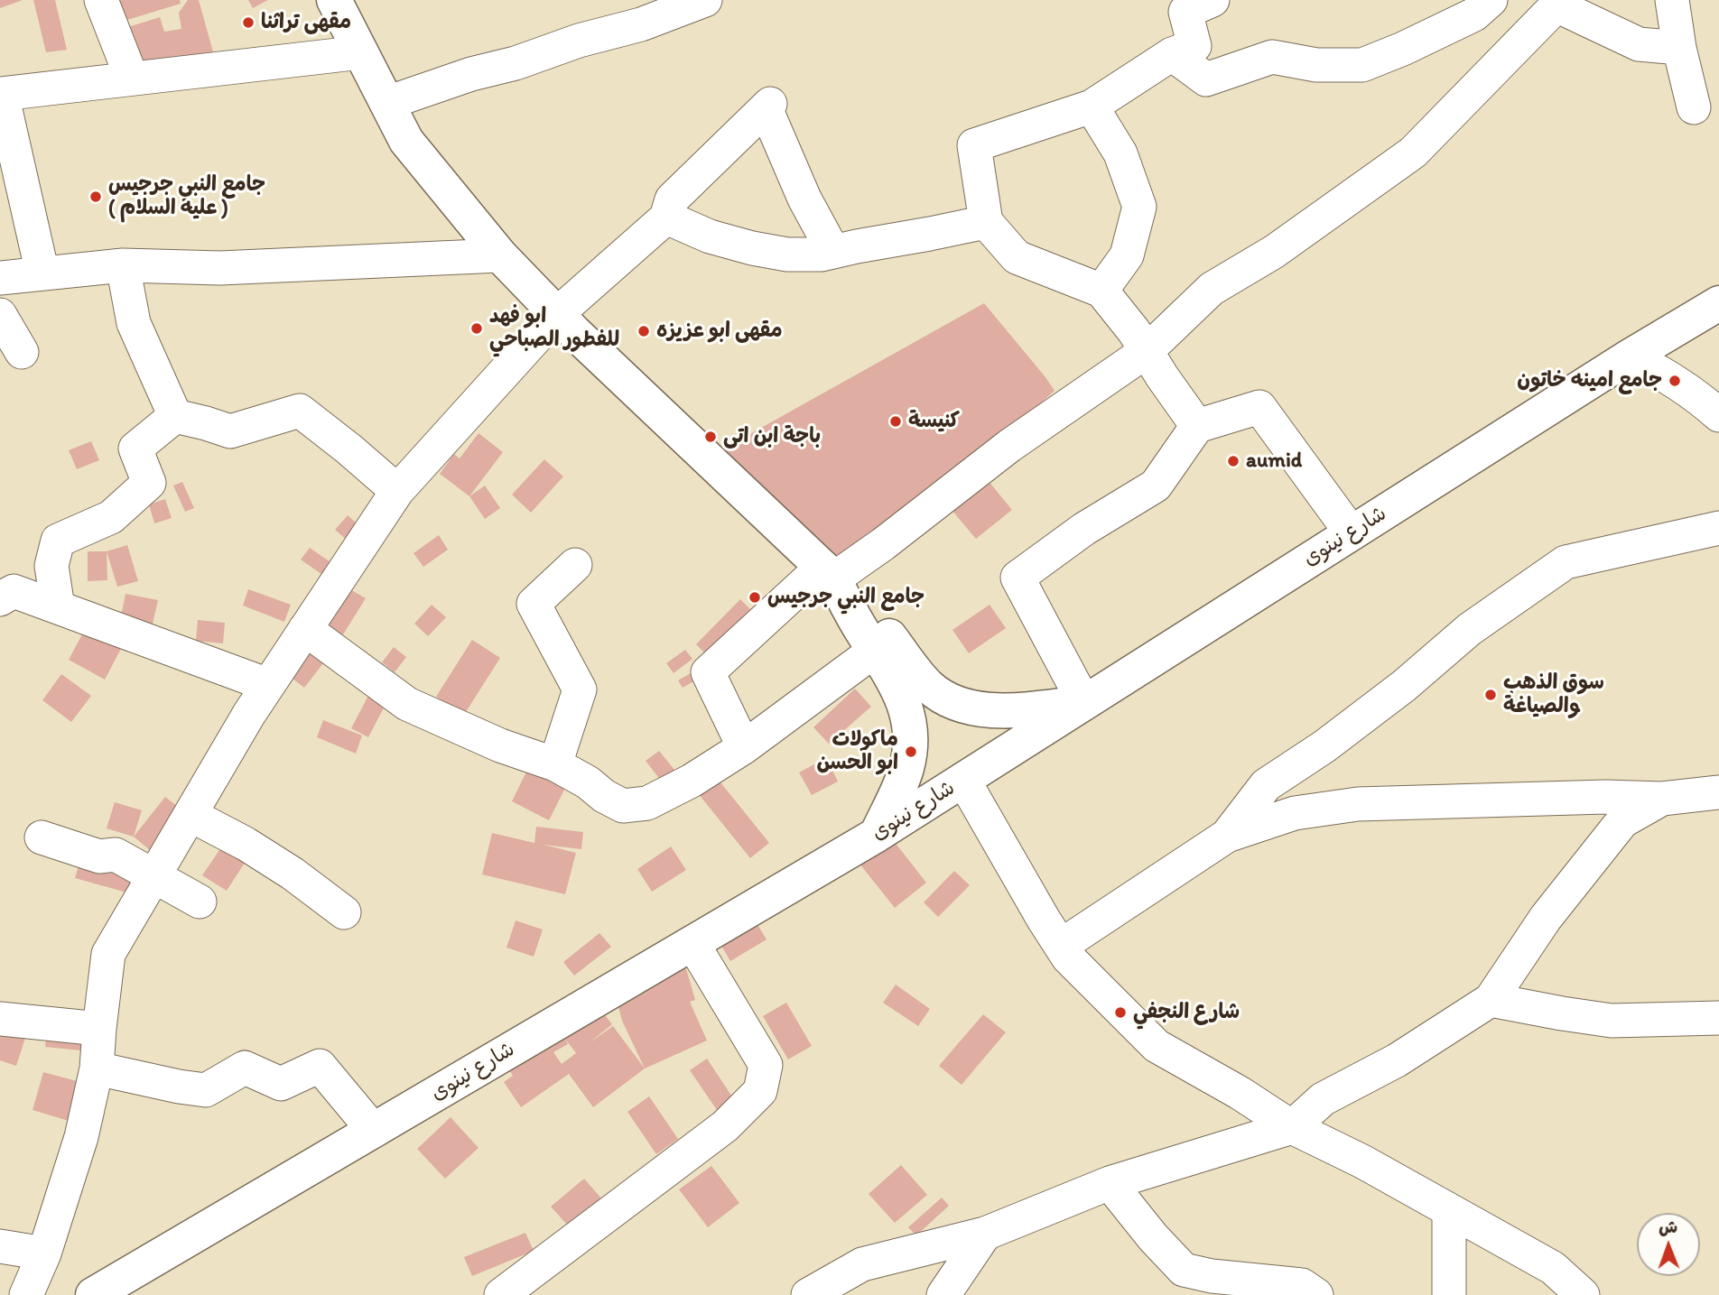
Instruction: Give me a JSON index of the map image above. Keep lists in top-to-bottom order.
{
  "streets": {
    "main road": ["شارع نينوى"]
  },
  "places": [
    "مقهى تراثنا",
    "جامع النبي جرجيس ( عليه السلام )",
    "ابو فهد للفطور الصباحي",
    "مقهى ابو عزيزه",
    "جامع امينه خاتون",
    "كنيسة",
    "باجة ابن اتى",
    "aumid",
    "جامع النبي جرجيس",
    "سوق الذهب والصياغة",
    "ماكولات ابو الحسن",
    "شارع النجفي"
  ],
  "north": "top"
}
